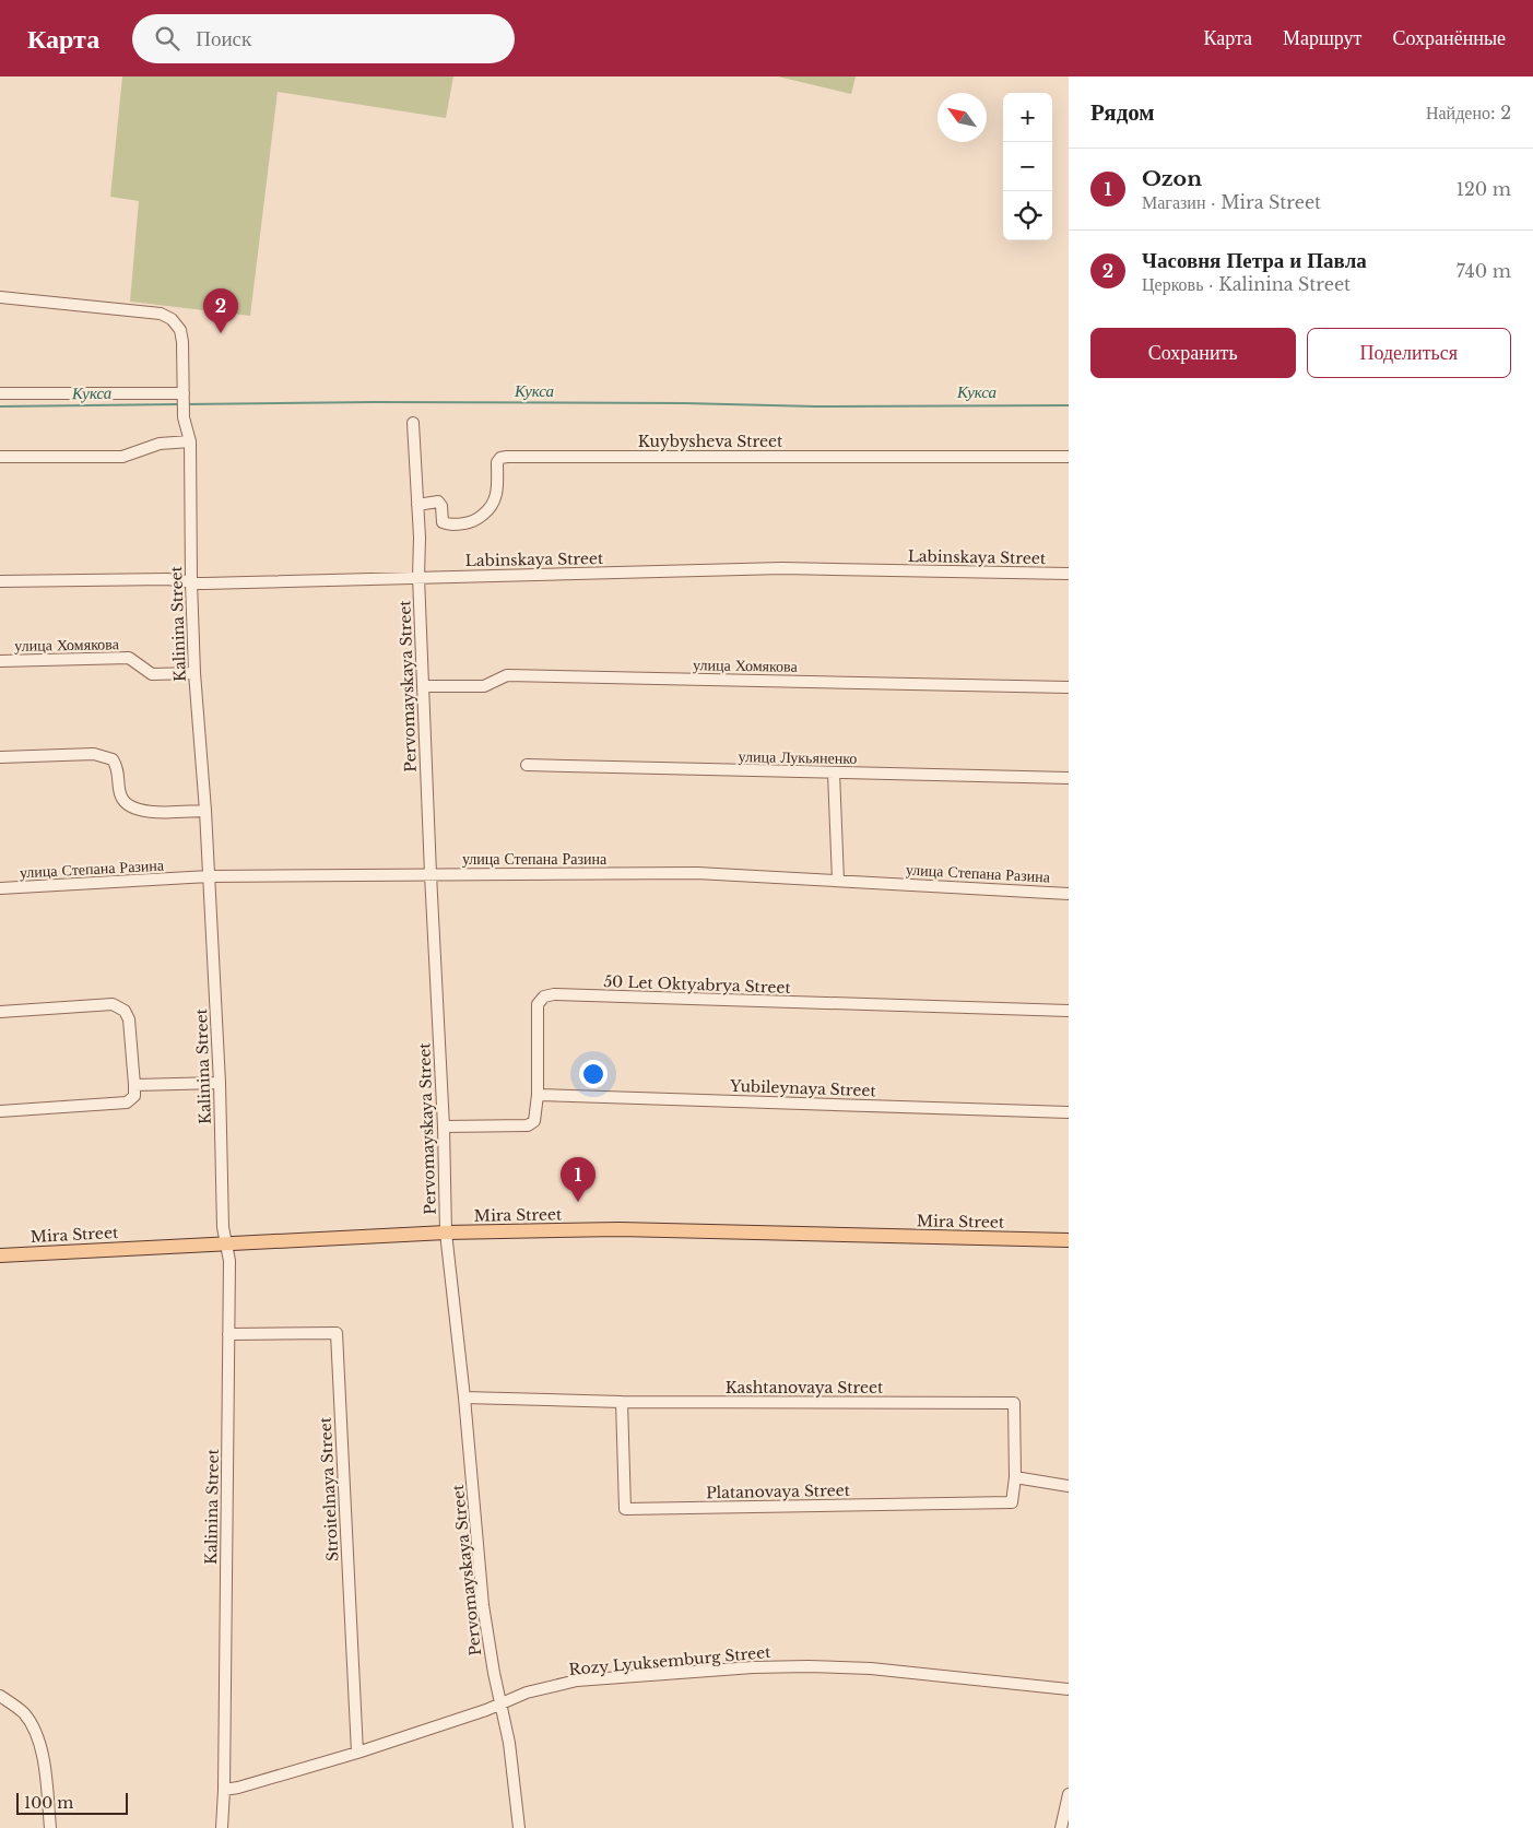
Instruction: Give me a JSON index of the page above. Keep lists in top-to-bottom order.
{
  "streets": {
    "main road": ["Mira Street"],
    "street": [
      "Kuybysheva Street",
      "Labinskaya Street",
      "Kalinina Street",
      "улица Хомякова",
      "Pervomayskaya Street",
      "улица Лукьяненко",
      "улица Степана Разина",
      "50 Let Oktyabrya Street",
      "Yubileynaya Street",
      "Kashtanovaya Street",
      "Stroitelnaya Street",
      "Platanovaya Street",
      "Rozy Lyuksemburg Street"
    ]
  },
  "crossings": [
    ["Kuybysheva Street", "Pervomayskaya Street"],
    ["Labinskaya Street", "Kalinina Street"],
    ["Labinskaya Street", "Pervomayskaya Street"],
    ["Kalinina Street", "улица Хомякова"],
    ["Kalinina Street", "улица Степана Разина"],
    ["Kalinina Street", "Mira Street"],
    ["Kalinina Street", "Stroitelnaya Street"],
    ["Kalinina Street", "Rozy Lyuksemburg Street"],
    ["улица Хомякова", "Pervomayskaya Street"],
    ["Pervomayskaya Street", "улица Степана Разина"],
    ["Pervomayskaya Street", "50 Let Oktyabrya Street"],
    ["Pervomayskaya Street", "Mira Street"],
    ["Pervomayskaya Street", "Kashtanovaya Street"],
    ["Pervomayskaya Street", "Rozy Lyuksemburg Street"],
    ["50 Let Oktyabrya Street", "Yubileynaya Street"],
    ["Kashtanovaya Street", "Platanovaya Street"],
    ["Stroitelnaya Street", "Rozy Lyuksemburg Street"]
  ],
  "water": ["Кукса"],
  "scale_bar": "100 m",
  "north": "top left",
  "page": {
    "header": "Карта",
    "search": "Поиск",
    "nav": ["Карта", "Маршрут", "Сохранённые"],
    "heading": ["Рядом", "Найдено: 2"],
    "map_buttons": ["+", "−"],
    "list": [
      {
        "mark": "1",
        "name": "Ozon",
        "note": "Магазин · Mira Street",
        "value": "120 m"
      },
      {
        "mark": "2",
        "name": "Часовня Петра и Павла",
        "note": "Церковь · Kalinina Street",
        "value": "740 m"
      }
    ],
    "pins": ["2", "1"],
    "buttons": ["Сохранить", "Поделиться"],
    "scale": "100 m"
  }
}
